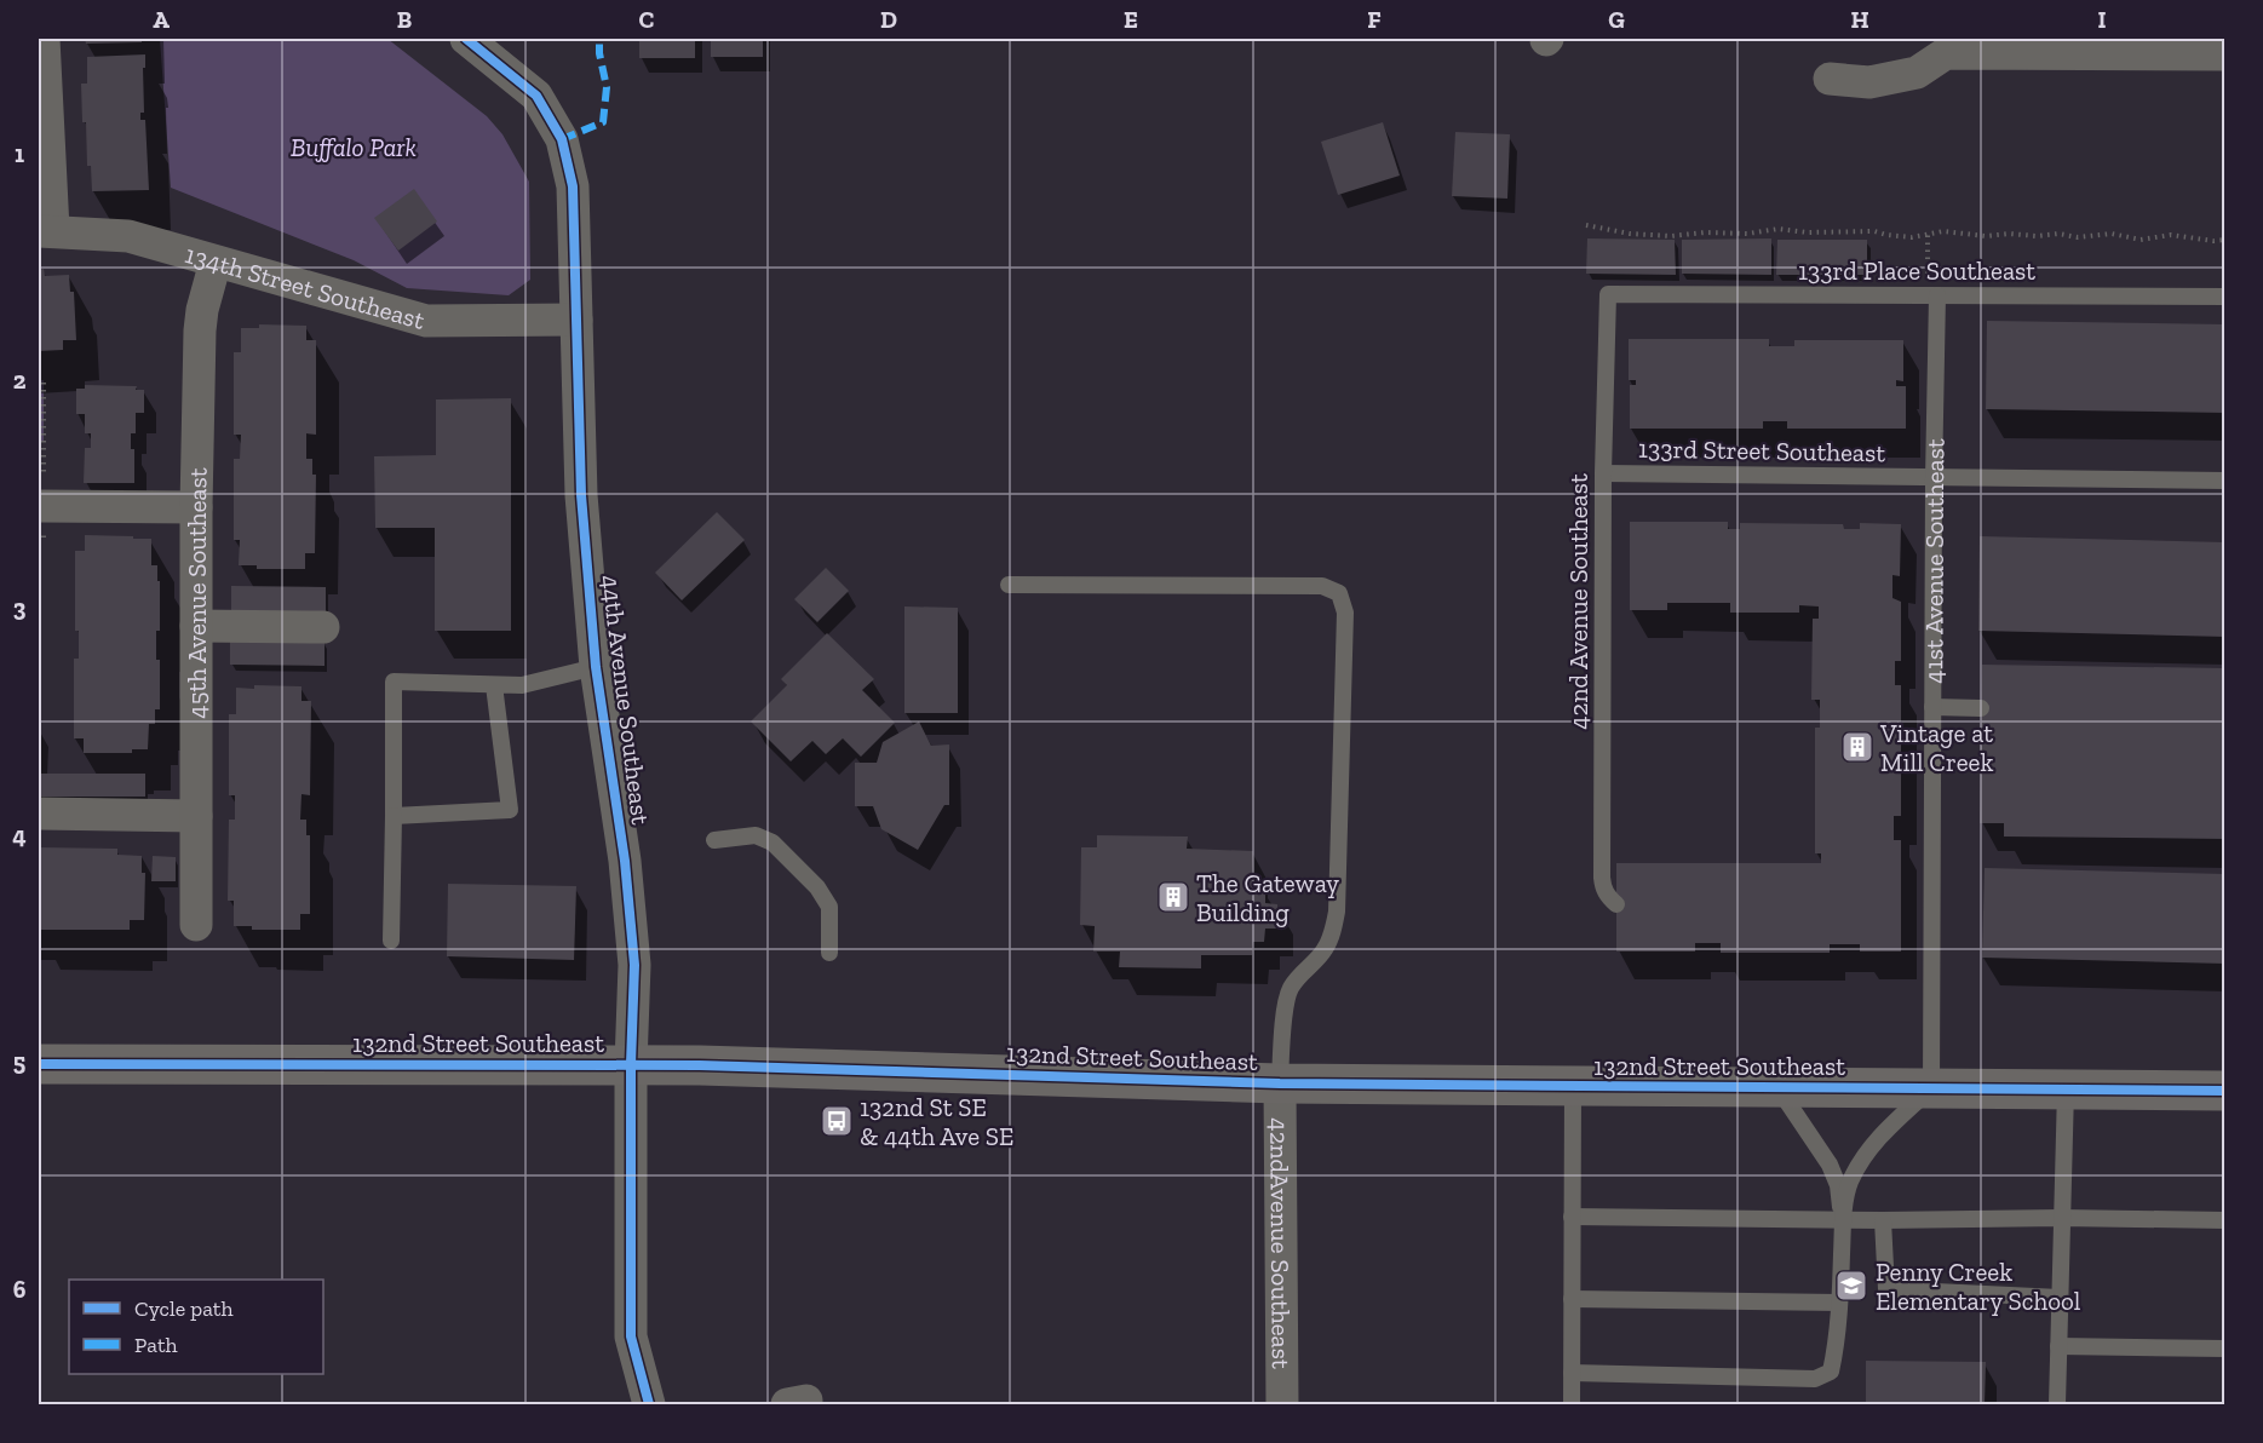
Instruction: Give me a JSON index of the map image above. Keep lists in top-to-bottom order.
{
  "streets": {
    "main road": ["132nd Street Southeast"],
    "street": [
      "134th Street Southeast",
      "45th Avenue Southeast",
      "44th Avenue Southeast",
      "42ndAvenue Southeast"
    ],
    "lane": [
      "133rd Place Southeast",
      "133rd Street Southeast",
      "41st Avenue Southeast",
      "42nd Avenue Southeast"
    ]
  },
  "crossings": [
    ["133rd Place Southeast", "41st Avenue Southeast"],
    ["133rd Place Southeast", "42nd Avenue Southeast"],
    ["134th Street Southeast", "45th Avenue Southeast"],
    ["134th Street Southeast", "44th Avenue Southeast"],
    ["133rd Street Southeast", "41st Avenue Southeast"],
    ["133rd Street Southeast", "42nd Avenue Southeast"],
    ["41st Avenue Southeast", "132nd Street Southeast"],
    ["44th Avenue Southeast", "132nd Street Southeast"],
    ["132nd Street Southeast", "42ndAvenue Southeast"]
  ],
  "parks": ["Buffalo Park"],
  "places": {
    "building": ["Vintage at Mill Creek", "The Gateway Building"],
    "bus stop": ["132nd St SE & 44th Ave SE"],
    "school or university": ["Penny Creek Elementary School"]
  },
  "legend": ["Cycle path", "Path"],
  "grid": {
    "columns": [
      "A",
      "B",
      "C",
      "D",
      "E",
      "F",
      "G",
      "H",
      "I"
    ],
    "rows": [
      "1",
      "2",
      "3",
      "4",
      "5",
      "6"
    ]
  }
}
